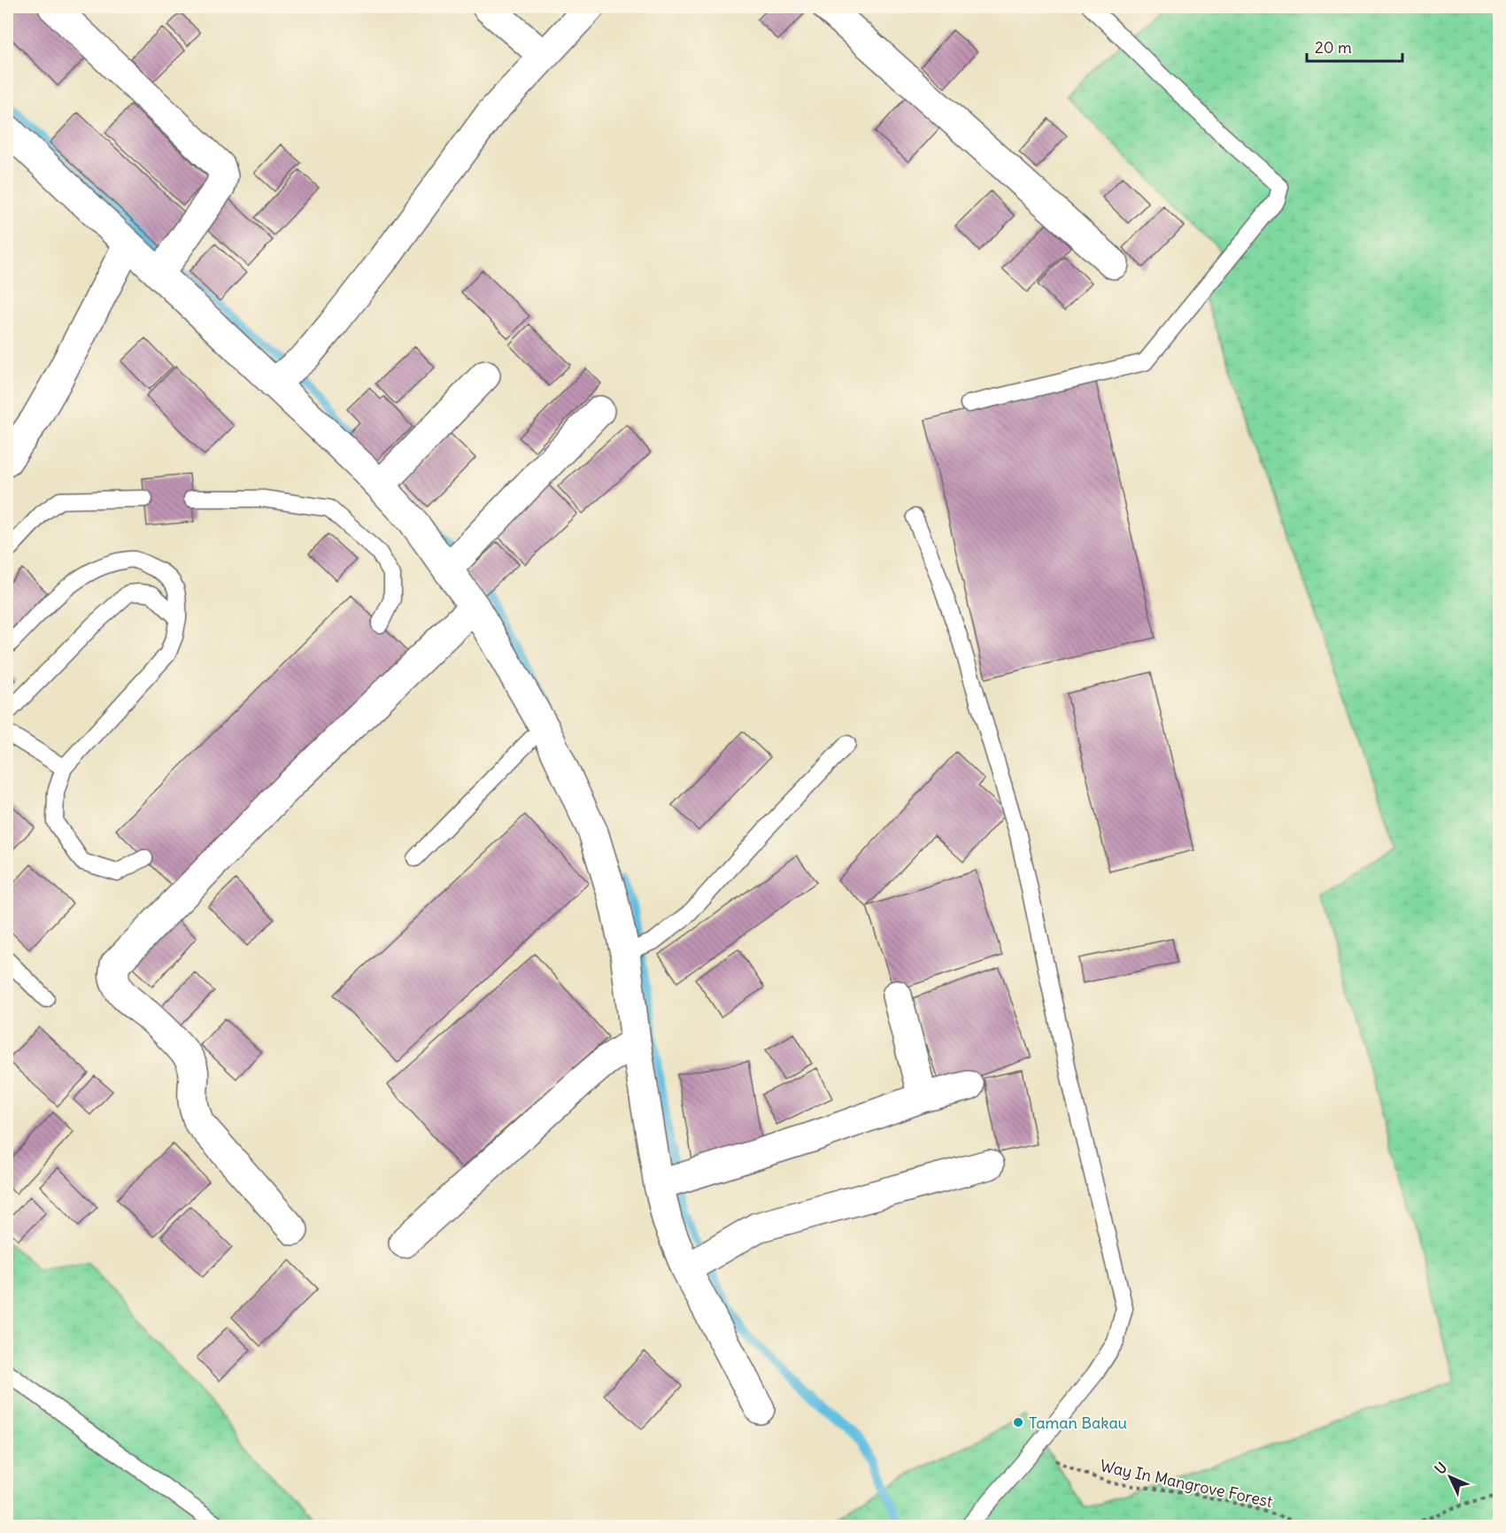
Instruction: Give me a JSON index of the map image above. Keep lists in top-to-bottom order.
{
  "streets": {
    "path": ["Way In Mangrove Forest"]
  },
  "places": ["Taman Bakau"],
  "scale_bar": "20 m",
  "north": "top left"
}
